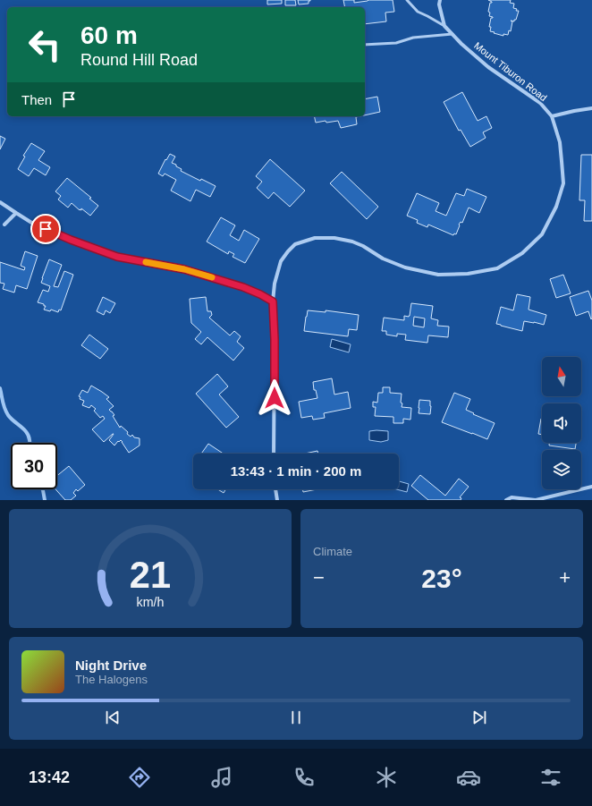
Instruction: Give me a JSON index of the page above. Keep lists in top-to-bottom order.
{
  "streets": {
    "street": ["Mount Tiburon Road"]
  },
  "north": "top",
  "page": {
    "turn": ["60 m", "Round Hill Road"],
    "then": "Then",
    "limit": "30",
    "trip": "13:43 · 1 min · 200 m",
    "tile": "Climate",
    "heat": ["−", "23°", "+"],
    "song": ["Night Drive", "The Halogens"],
    "tabs": "13:42",
    "gauge": ["21", "km/h"]
  }
}
